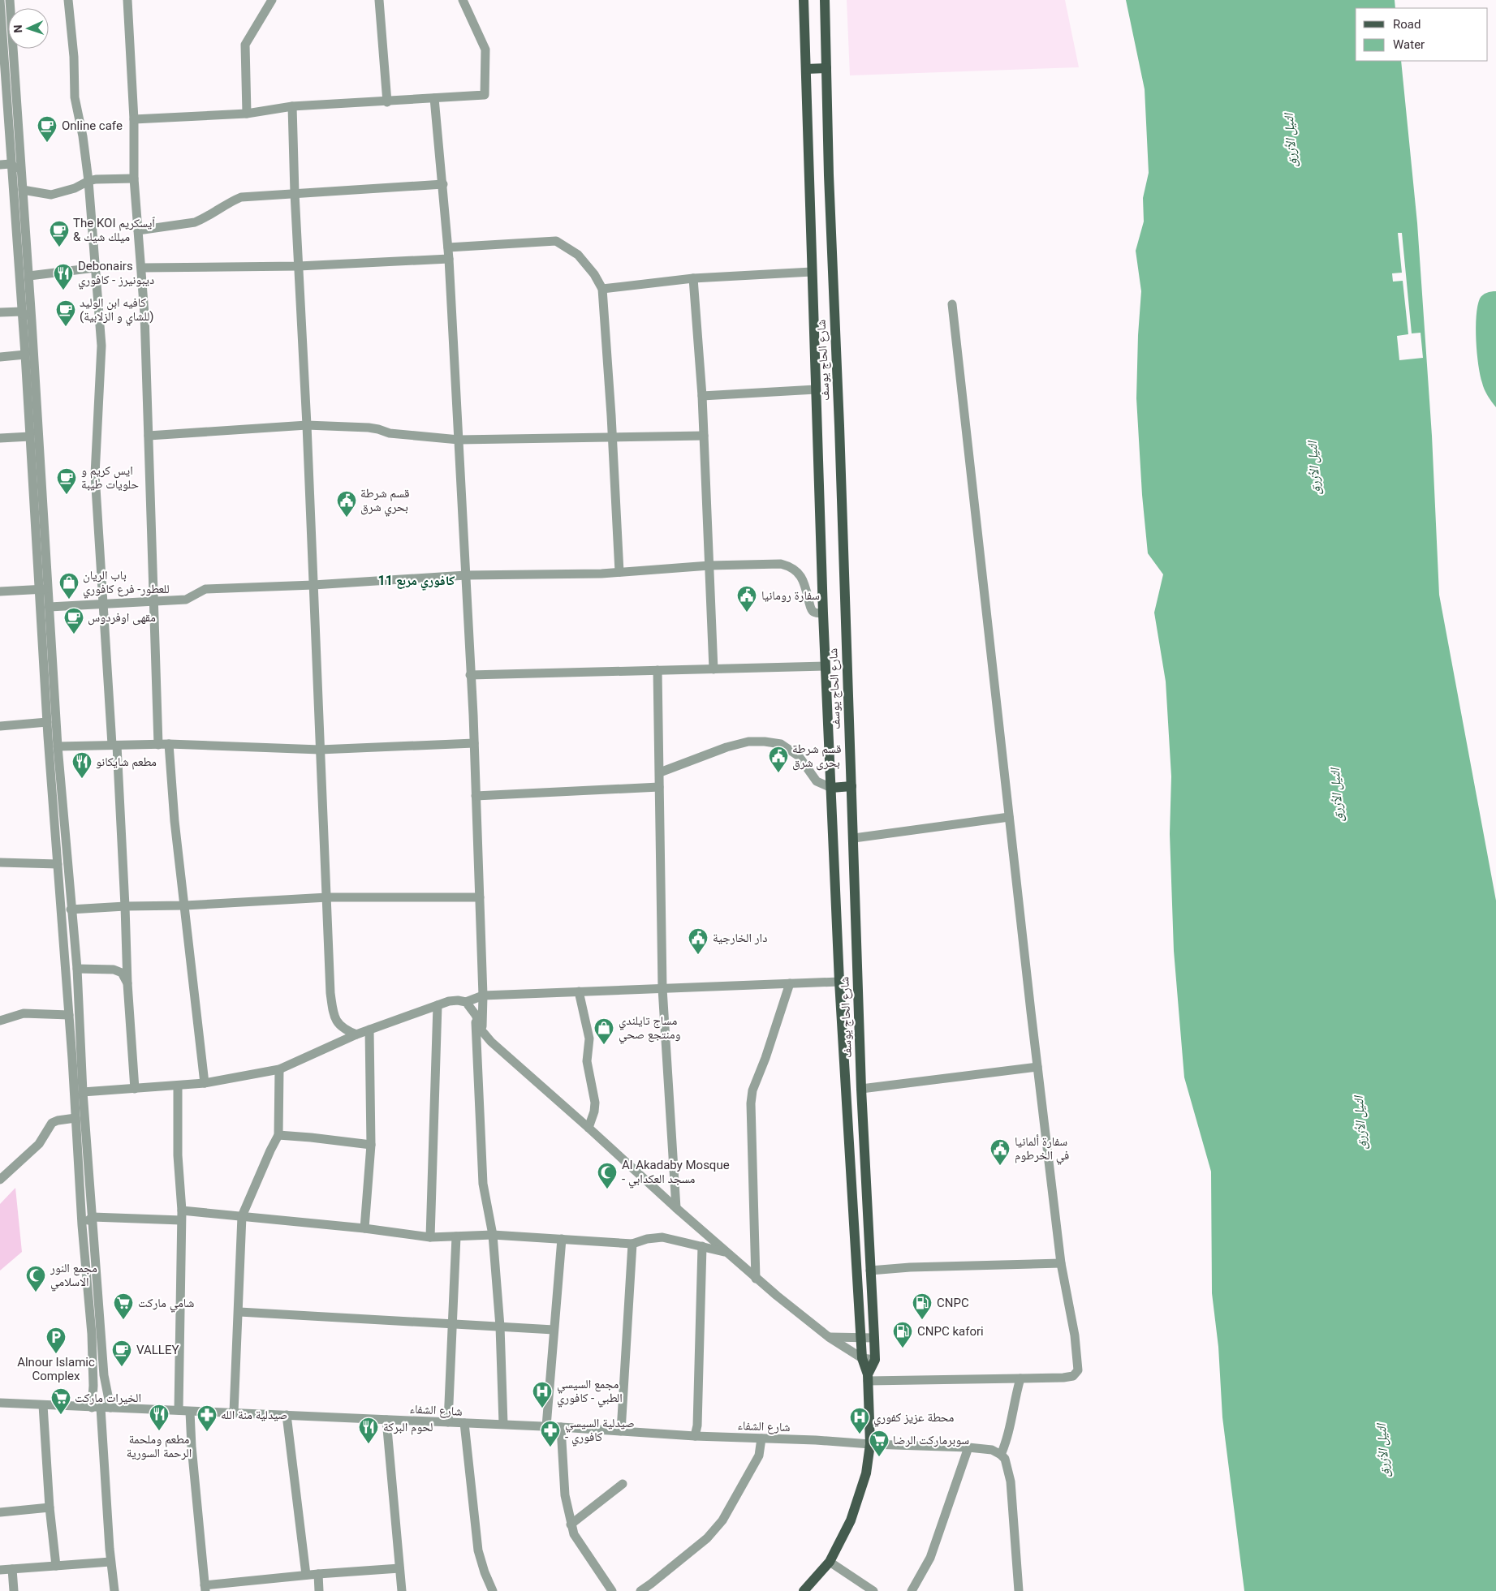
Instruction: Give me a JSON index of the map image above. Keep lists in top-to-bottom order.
{
  "streets": {
    "main road": ["شارع الحاج يوسف"],
    "street": ["شارع الشفاء"]
  },
  "crossings": [
    ["شارع الحاج يوسف", "شارع الشفاء"]
  ],
  "districts": ["كافوري مربع 11"],
  "water": ["النيل الأزرق"],
  "places": {
    "cafe": [
      "Online cafe",
      "The KOI ٱيسكريم & ميلك شيك",
      "كافيه ابن الوليد (للشاي و الزلابية)",
      "ايس كريم و حلويات طيبة",
      "مقهى اوفردوس",
      "VALLEY"
    ],
    "restaurant": [
      "Debonairs ديبونيرز - كافوري",
      "مطعم شايكانو",
      "مطعم وملحمة الرحمة السورية",
      "لحوم البركة"
    ],
    "public building": [
      "قسم شرطة بحري شرق",
      "سفارة رومانيا",
      "قسم شرطة بحرى شرق",
      "دار الخارجية",
      "سفارة ألمانيا في الخرطوم"
    ],
    "shop": ["باب الريان للعطور- فرع كافوري", "مساج تايلندي ومنتجع صحي"],
    "mosque": ["Al Akadaby Mosque - مسجد العكدابي", "مجمع النور الاسلامي"],
    "supermarket": ["شامي ماركت", "الخيرات ماركت", "سوبرماركت الرضا"],
    "fuel station": ["CNPC", "CNPC kafori"],
    "parking": ["Alnour Islamic Complex"],
    "hospital": ["مجمع السيسي الطبي - كافوري", "محطة عزيز كفوري"],
    "pharmacy": ["صيدلية منة الله", "صيدلية السيسي - كافوري"]
  },
  "legend": ["Road", "Water"],
  "north": "left"
}
